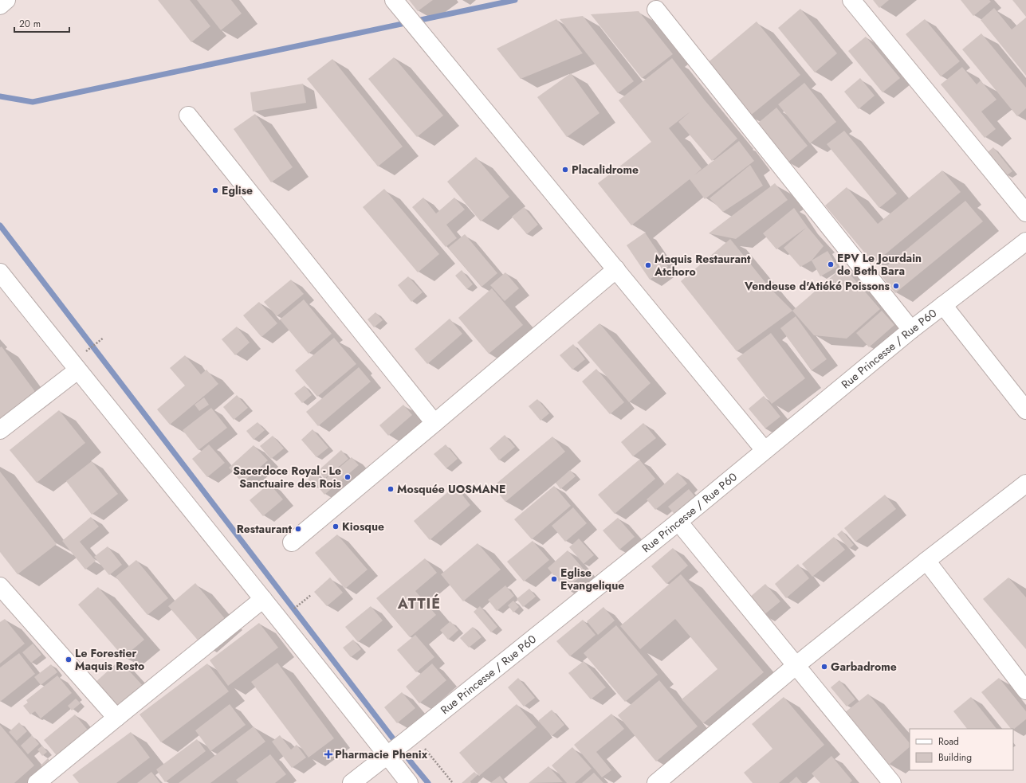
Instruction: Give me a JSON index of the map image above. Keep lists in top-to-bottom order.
{
  "streets": {
    "street": ["Rue Princesse / Rue P60"]
  },
  "districts": ["ATTIÉ"],
  "places": {
    "other": [
      "Placalidrome",
      "Eglise",
      "EPV Le Jourdain de Beth Bara",
      "Maquis Restaurant Atchoro",
      "Vendeuse d'Atiéké Poissons",
      "Sacerdoce Royal - Le Sanctuaire des Rois",
      "Mosquée UOSMANE",
      "Kiosque",
      "Restaurant",
      "Eglise Evangelique",
      "Le Forestier Maquis Resto",
      "Garbadrome"
    ],
    "health": ["Pharmacie Phenix"]
  },
  "legend": ["Road", "Building"],
  "scale_bar": "20 m"
}
